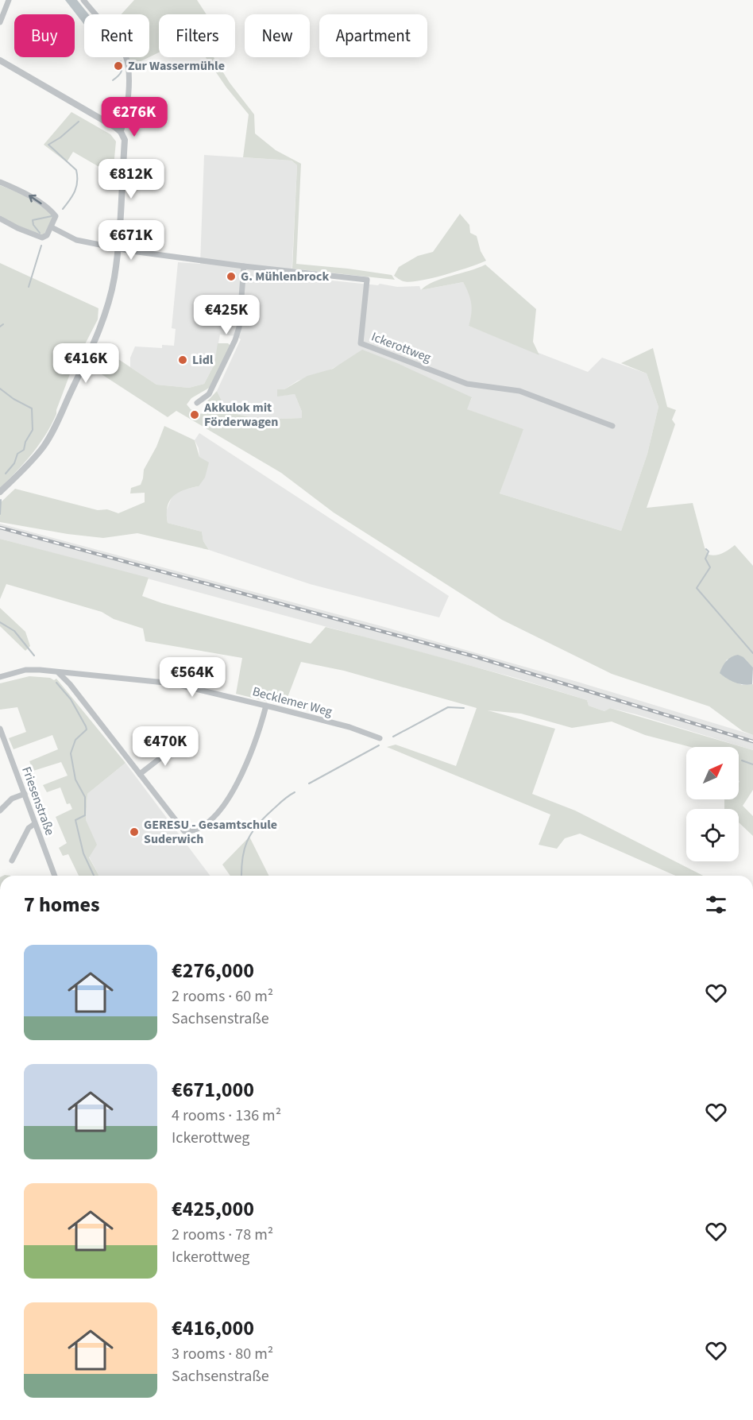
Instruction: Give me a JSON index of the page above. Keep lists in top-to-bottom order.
{
  "streets": {
    "street": ["Ickerottweg", "Becklemer Weg", "Friesenstraße"]
  },
  "places": [
    "Zur Wassermühle",
    "G. Mühlenbrock",
    "Lidl",
    "Akkulok mit Förderwagen",
    "GERESU - Gesamtschule Suderwich"
  ],
  "north": "top right",
  "page": {
    "chip": [
      "Buy",
      "Rent",
      "Filters",
      "New",
      "Apartment"
    ],
    "price": [
      "€276K",
      "€812K",
      "€671K",
      "€425K",
      "€416K",
      "€564K",
      "€470K"
    ],
    "heading": "7 homes",
    "list": [
      {
        "name": "€276,000",
        "note": "2 rooms · 60 m² · Sachsenstraße"
      },
      {
        "name": "€671,000",
        "note": "4 rooms · 136 m² · Ickerottweg"
      },
      {
        "name": "€425,000",
        "note": "2 rooms · 78 m² · Ickerottweg"
      },
      {
        "name": "€416,000",
        "note": "3 rooms · 80 m² · Sachsenstraße"
      }
    ]
  }
}
